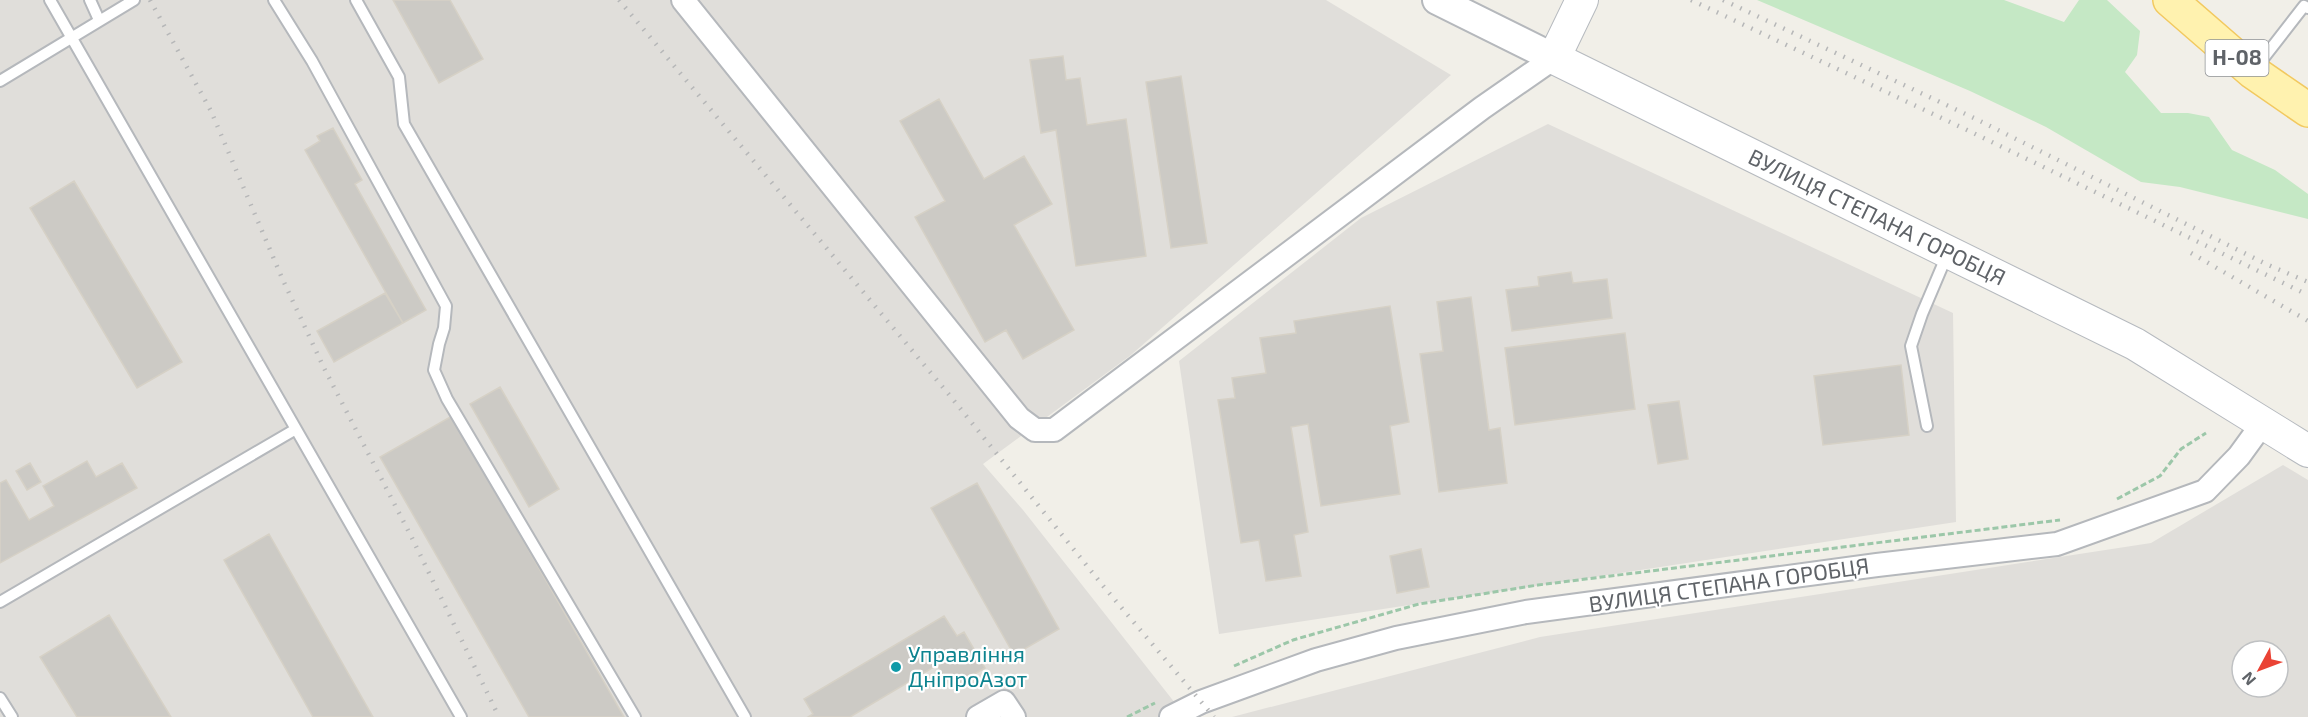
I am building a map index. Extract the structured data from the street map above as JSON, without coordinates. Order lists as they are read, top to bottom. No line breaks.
{"streets":{"main road":["Н-08","ВУЛИЦЯ СТЕПАНА ГОРОБЦЯ"]},"places":["Управління ДніпроАзот"],"north":"bottom left"}
